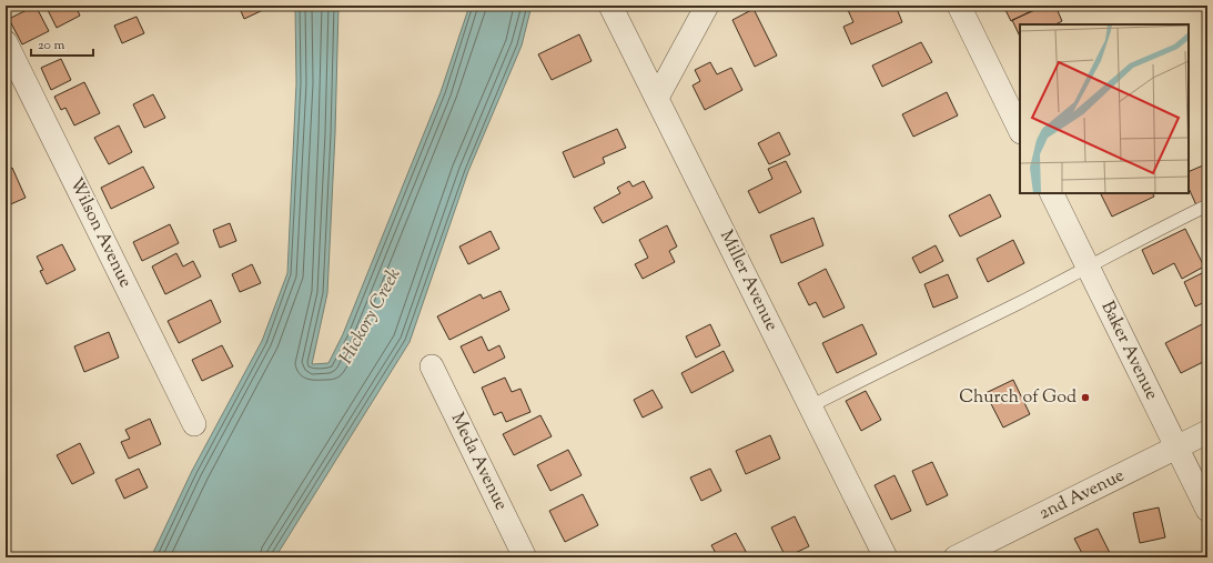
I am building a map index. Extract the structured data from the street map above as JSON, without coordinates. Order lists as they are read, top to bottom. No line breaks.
{"streets":{"street":["Wilson Avenue","Miller Avenue","Baker Avenue","Meda Avenue","2nd Avenue"]},"crossings":[["Baker Avenue","2nd Avenue"]],"water":["Hickory Creek"],"places":["Church of God"],"scale_bar":"20 m"}
